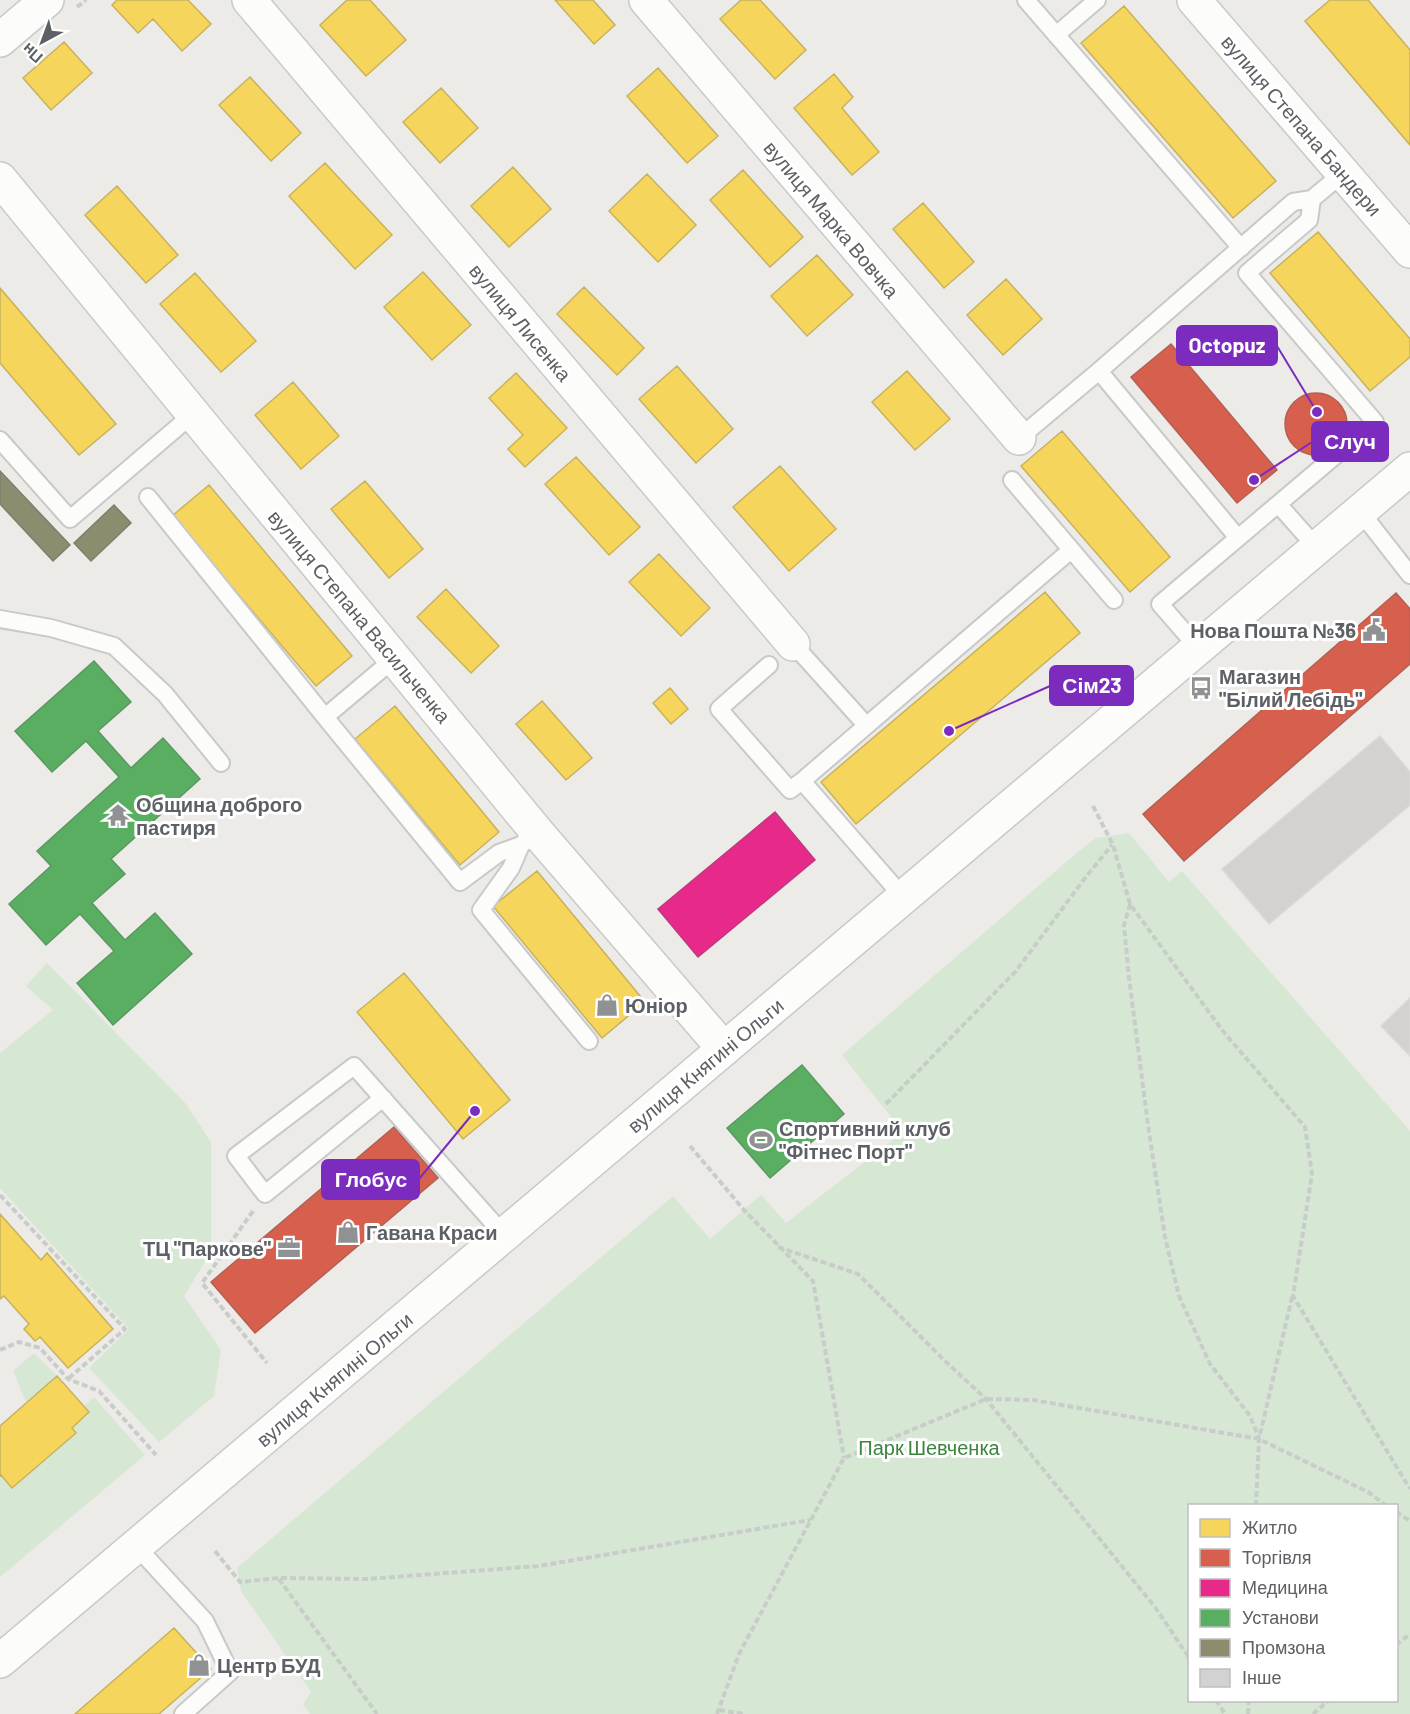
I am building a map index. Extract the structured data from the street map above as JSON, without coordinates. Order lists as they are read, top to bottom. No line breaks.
{"streets":{"street":["вулиця Степана Бандери","вулиця Марка Вовчка","вулиця Лисенка","вулиця Степана Васильченка","вулиця Княгині Ольги"]},"crossings":[["вулиця Степана Васильченка","вулиця Княгині Ольги"]],"parks":["Парк Шевченка"],"places":{"other":["Octopuz","Случ","Сім23","Глобус"],"public building":["Нова Пошта №36"],"bus stop":["Магазин \"Білий Лебідь\""],"temple":["Община доброго пастиря"],"shop":["Юніор","Гавана Краси","Центр БУД"],"sports":["Спортивний клуб \"Фітнес Порт\""],"office":["ТЦ \"Паркове\""]},"legend":["Житло","Торгівля","Медицина","Установи","Промзона","Інше"],"north":"bottom left"}
